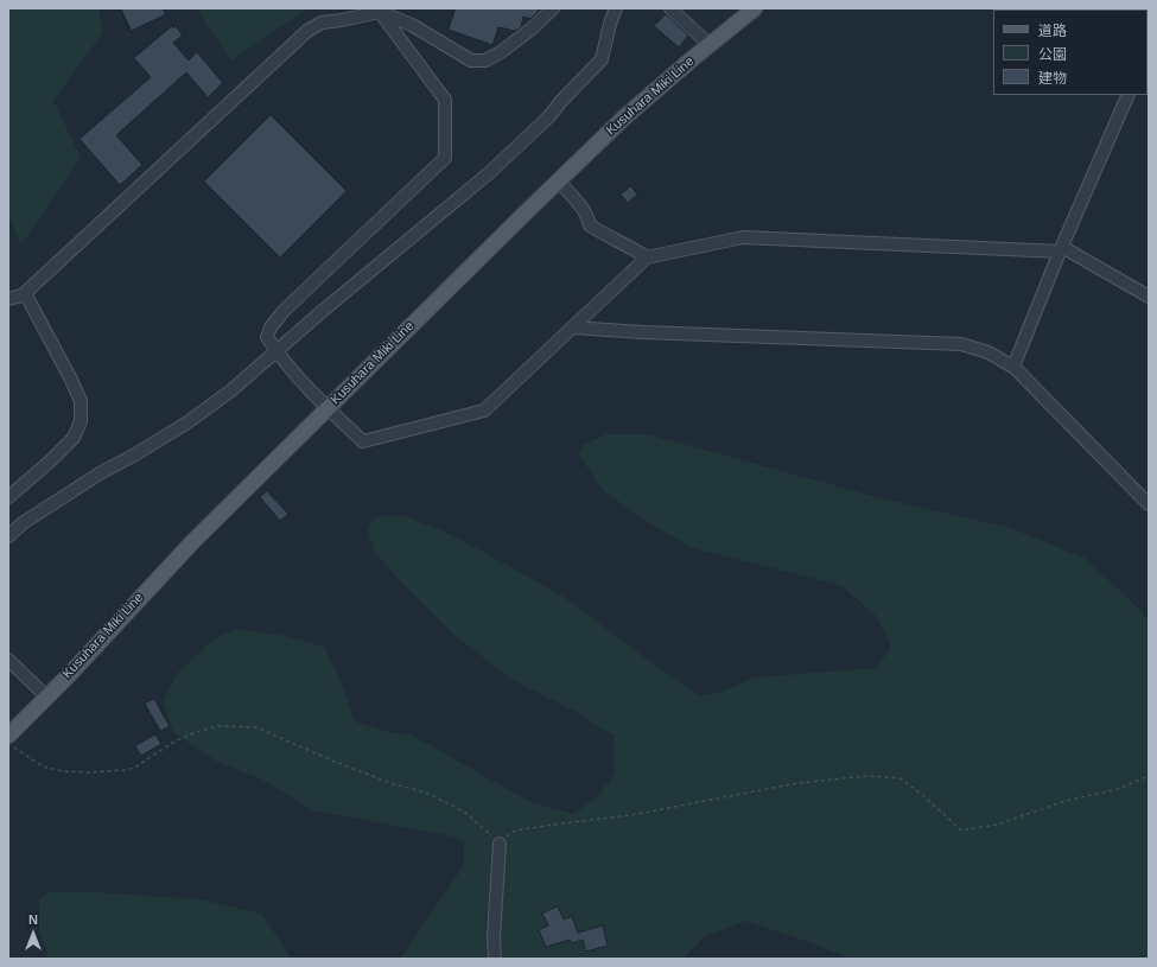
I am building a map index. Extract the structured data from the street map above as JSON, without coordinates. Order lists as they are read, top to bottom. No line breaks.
{"streets":{"main road":["Kusuhara Miki Line"]},"legend":["道路","公園","建物"],"north":"top"}
